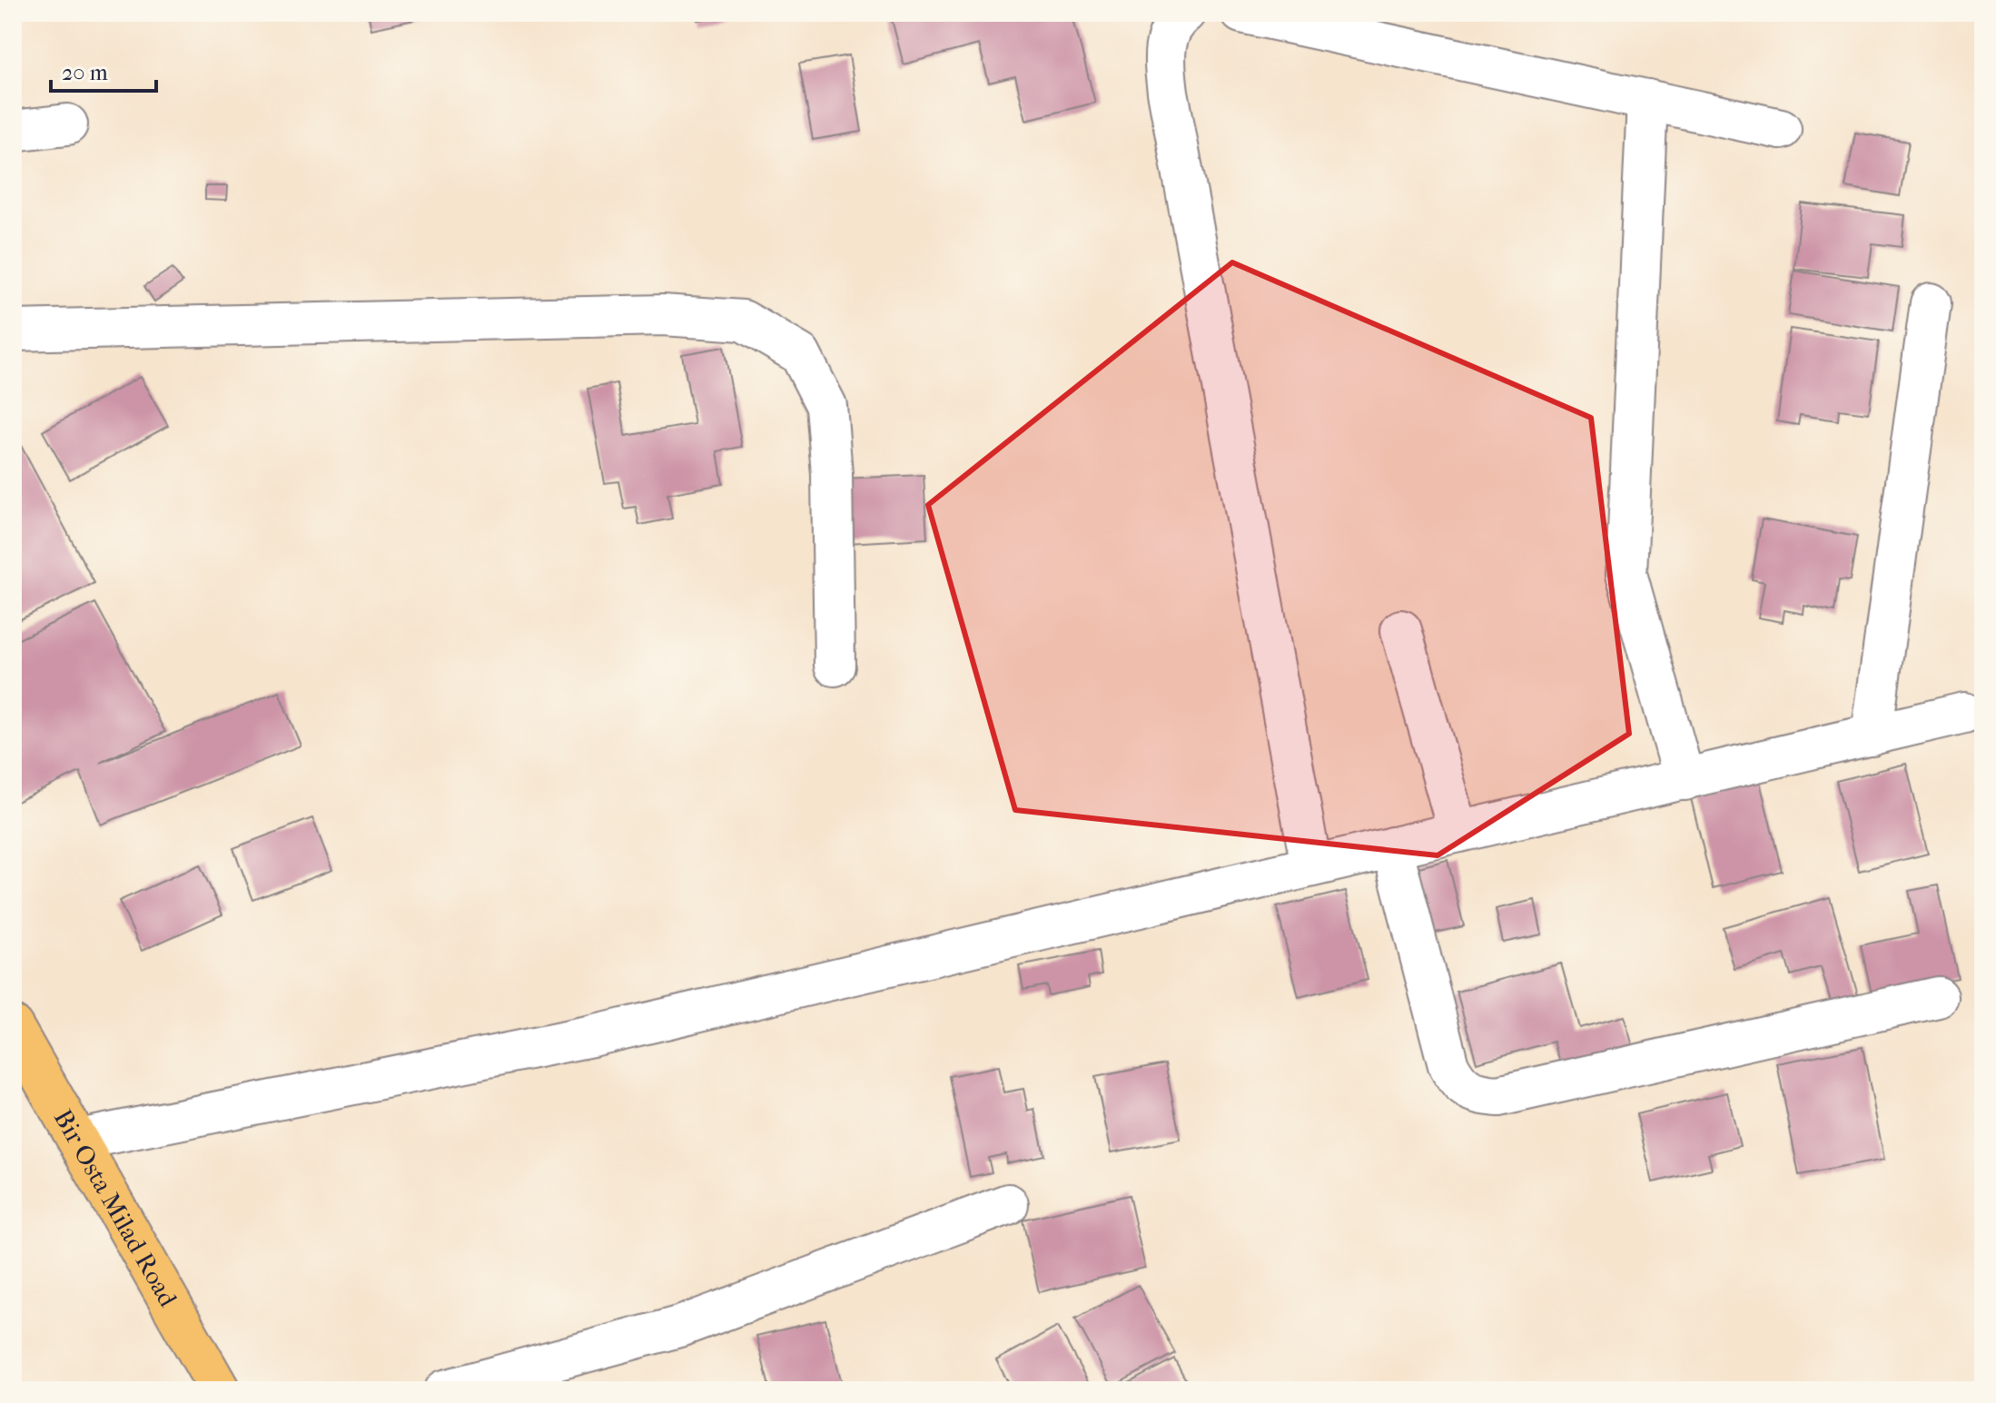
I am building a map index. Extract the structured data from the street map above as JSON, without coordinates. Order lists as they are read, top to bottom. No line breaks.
{"streets":{"main road":["Bir Osta Milad Road"]},"scale_bar":"20 m"}
